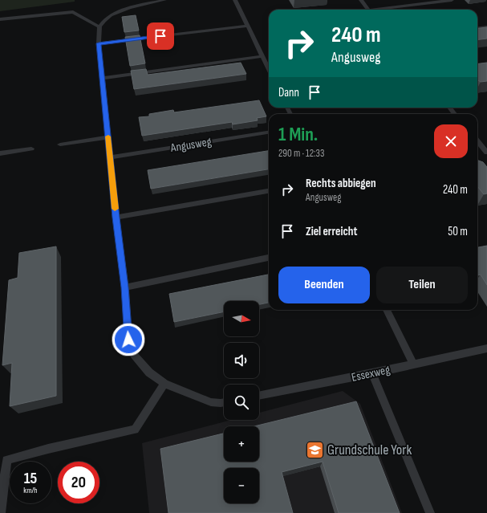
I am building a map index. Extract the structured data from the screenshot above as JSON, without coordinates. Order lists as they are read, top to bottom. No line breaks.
{"streets":{"lane":["Angusweg","Essexweg"]},"places":{"school or university":["Grundschule York"]},"north":"right","page":{"turn":["240 m","Angusweg"],"then":"Dann","heading":["1 Min.","290 m · 12:33"],"list":[{"name":"Rechts abbiegen","note":"Angusweg","value":"240 m"},{"name":"Ziel erreicht","value":"50 m"}],"buttons":["Beenden","Teilen"],"map_buttons":["+","−"],"speed":"15 km/h","limit":"20"}}
